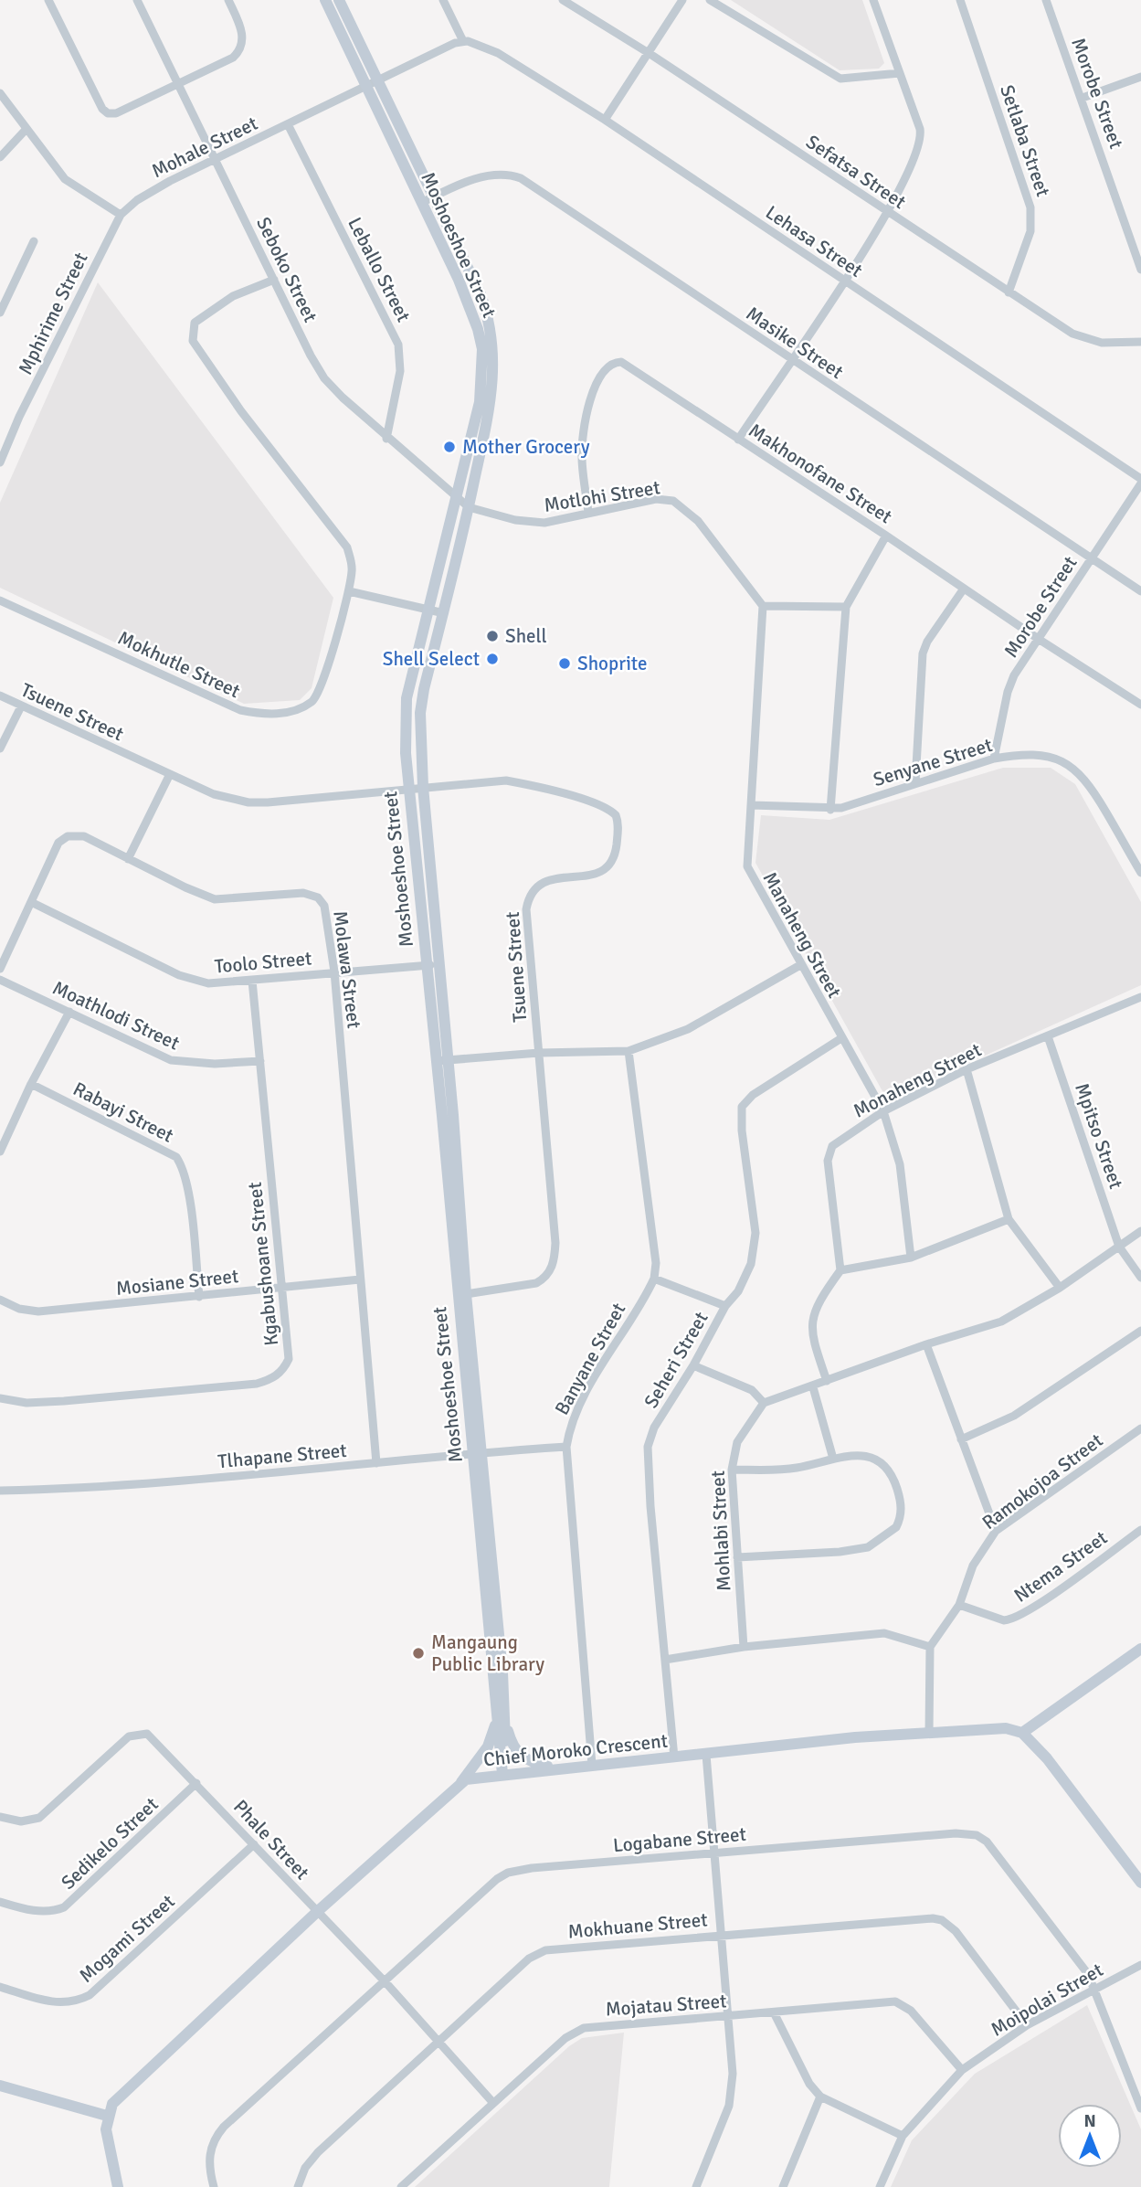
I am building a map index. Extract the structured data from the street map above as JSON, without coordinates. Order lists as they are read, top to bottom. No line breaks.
{"streets":{"street":["Morobe Street","Setlaba Street","Mohale Street","Sefatsa Street","Lehasa Street","Moshoeshoe Street","Seboko Street","Leballo Street","Mphirime Street","Masike Street","Makhonofane Street","Motlohi Street","Mokhutle Street","Tsuene Street","Senyane Street","Manaheng Street","Toolo Street","Molawa Street","Moathlodi Street","Monaheng Street","Rabayi Street","Mpitso Street","Kgabushoane Street","Mosiane Street","Banyane Street","Seheri Street","Tlhapane Street","Ramokojoa Street","Mohlabi Street","Ntema Street","Chief Moroko Crescent","Phale Street","Logabane Street","Sedikelo Street","Mokhuane Street","Mogami Street","Moipolai Street","Mojatau Street"]},"crossings":[["Morobe Street","Lehasa Street"],["Morobe Street","Masike Street"],["Morobe Street","Makhonofane Street"],["Morobe Street","Senyane Street"],["Setlaba Street","Sefatsa Street"],["Mohale Street","Lehasa Street"],["Mohale Street","Moshoeshoe Street"],["Mohale Street","Seboko Street"],["Mohale Street","Leballo Street"],["Mohale Street","Mphirime Street"],["Moshoeshoe Street","Seboko Street"],["Moshoeshoe Street","Masike Street"],["Moshoeshoe Street","Motlohi Street"],["Moshoeshoe Street","Tsuene Street"],["Moshoeshoe Street","Toolo Street"],["Moshoeshoe Street","Tlhapane Street"],["Moshoeshoe Street","Chief Moroko Crescent"],["Seboko Street","Leballo Street"],["Seboko Street","Motlohi Street"],["Seboko Street","Mokhutle Street"],["Makhonofane Street","Motlohi Street"],["Motlohi Street","Manaheng Street"],["Senyane Street","Manaheng Street"],["Manaheng Street","Monaheng Street"],["Manaheng Street","Seheri Street"],["Toolo Street","Molawa Street"],["Toolo Street","Kgabushoane Street"],["Molawa Street","Mosiane Street"],["Molawa Street","Tlhapane Street"],["Moathlodi Street","Kgabushoane Street"],["Monaheng Street","Mpitso Street"],["Rabayi Street","Mosiane Street"],["Kgabushoane Street","Mosiane Street"],["Banyane Street","Tlhapane Street"],["Banyane Street","Chief Moroko Crescent"],["Seheri Street","Chief Moroko Crescent"],["Ramokojoa Street","Ntema Street"],["Chief Moroko Crescent","Phale Street"],["Phale Street","Logabane Street"],["Phale Street","Sedikelo Street"],["Phale Street","Mokhuane Street"],["Phale Street","Mogami Street"],["Phale Street","Mojatau Street"],["Logabane Street","Moipolai Street"],["Mokhuane Street","Moipolai Street"],["Moipolai Street","Mojatau Street"]],"places":["Mother Grocery","Shell","Shell Select","Shoprite","Mangaung Public Library"],"north":"top"}
